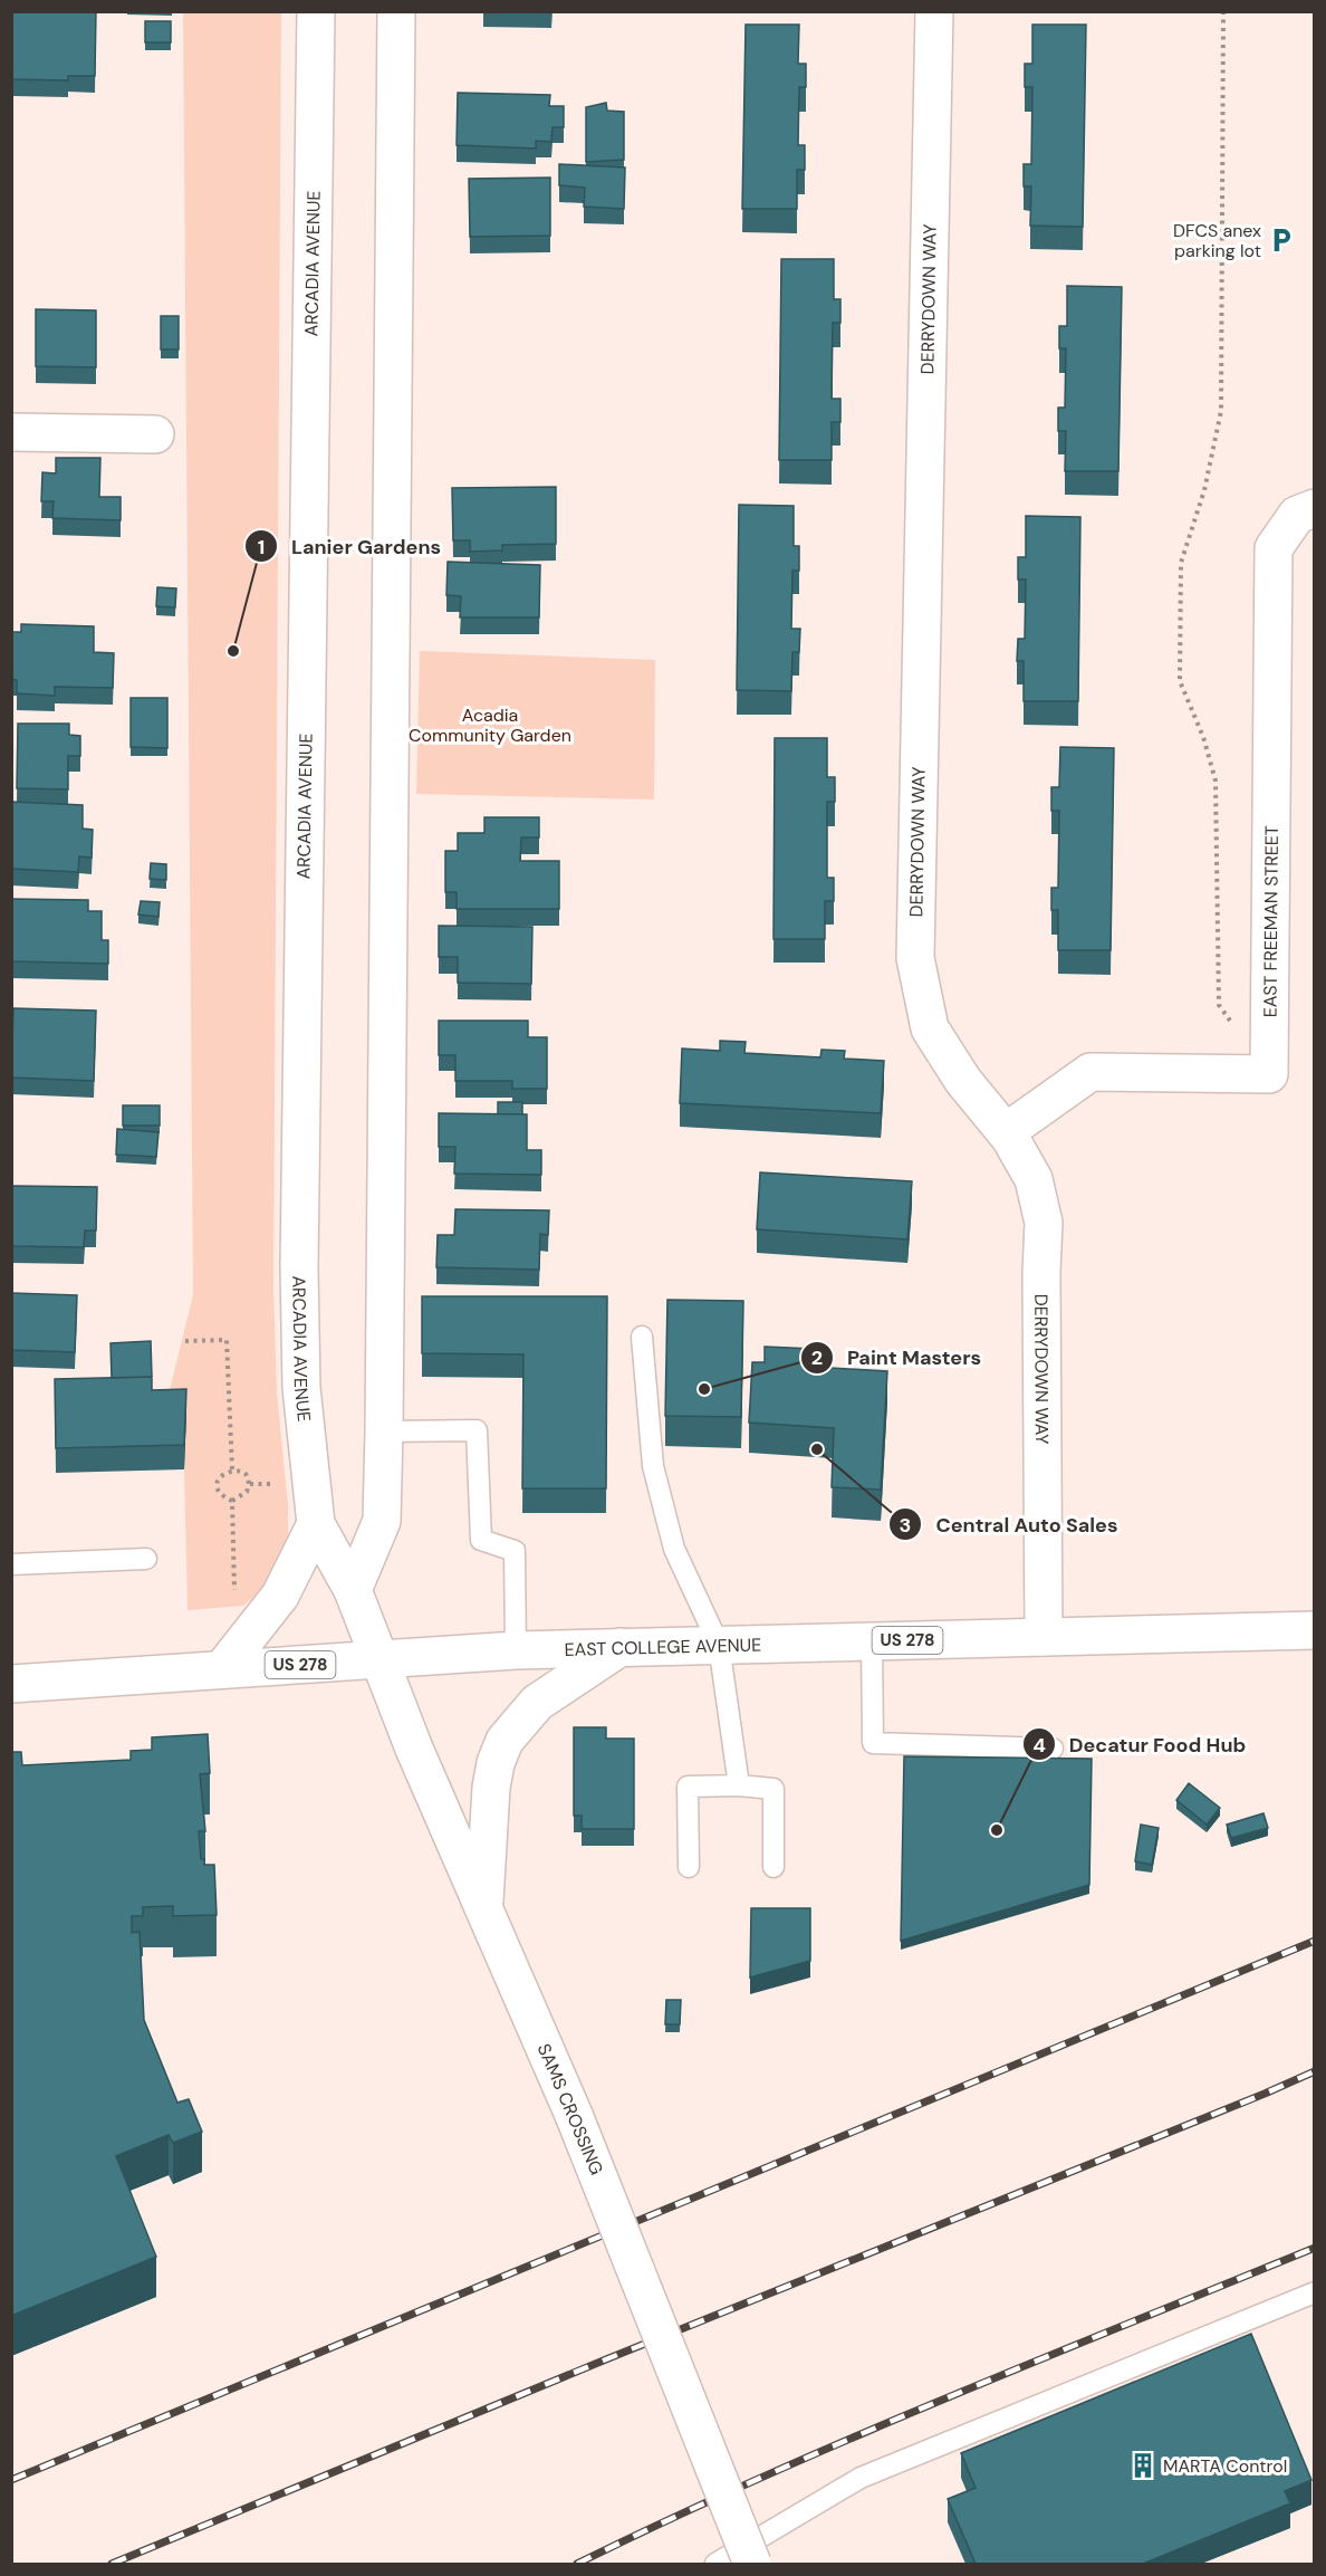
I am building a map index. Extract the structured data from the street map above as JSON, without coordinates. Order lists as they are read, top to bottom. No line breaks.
{"streets":{"street":["ARCADIA AVENUE","DERRYDOWN WAY","EAST FREEMAN STREET","US 278","EAST COLLEGE AVENUE","SAMS CROSSING"]},"crossings":[["ARCADIA AVENUE","EAST COLLEGE AVENUE"],["ARCADIA AVENUE","SAMS CROSSING"],["DERRYDOWN WAY","EAST COLLEGE AVENUE"],["EAST COLLEGE AVENUE","SAMS CROSSING"]],"parks":["Acadia Community Garden"],"places":{"parking":["DFCS anex parking lot"],"other":["Lanier Gardens","Paint Masters","Central Auto Sales","Decatur Food Hub"],"building":["MARTA Control"]}}
